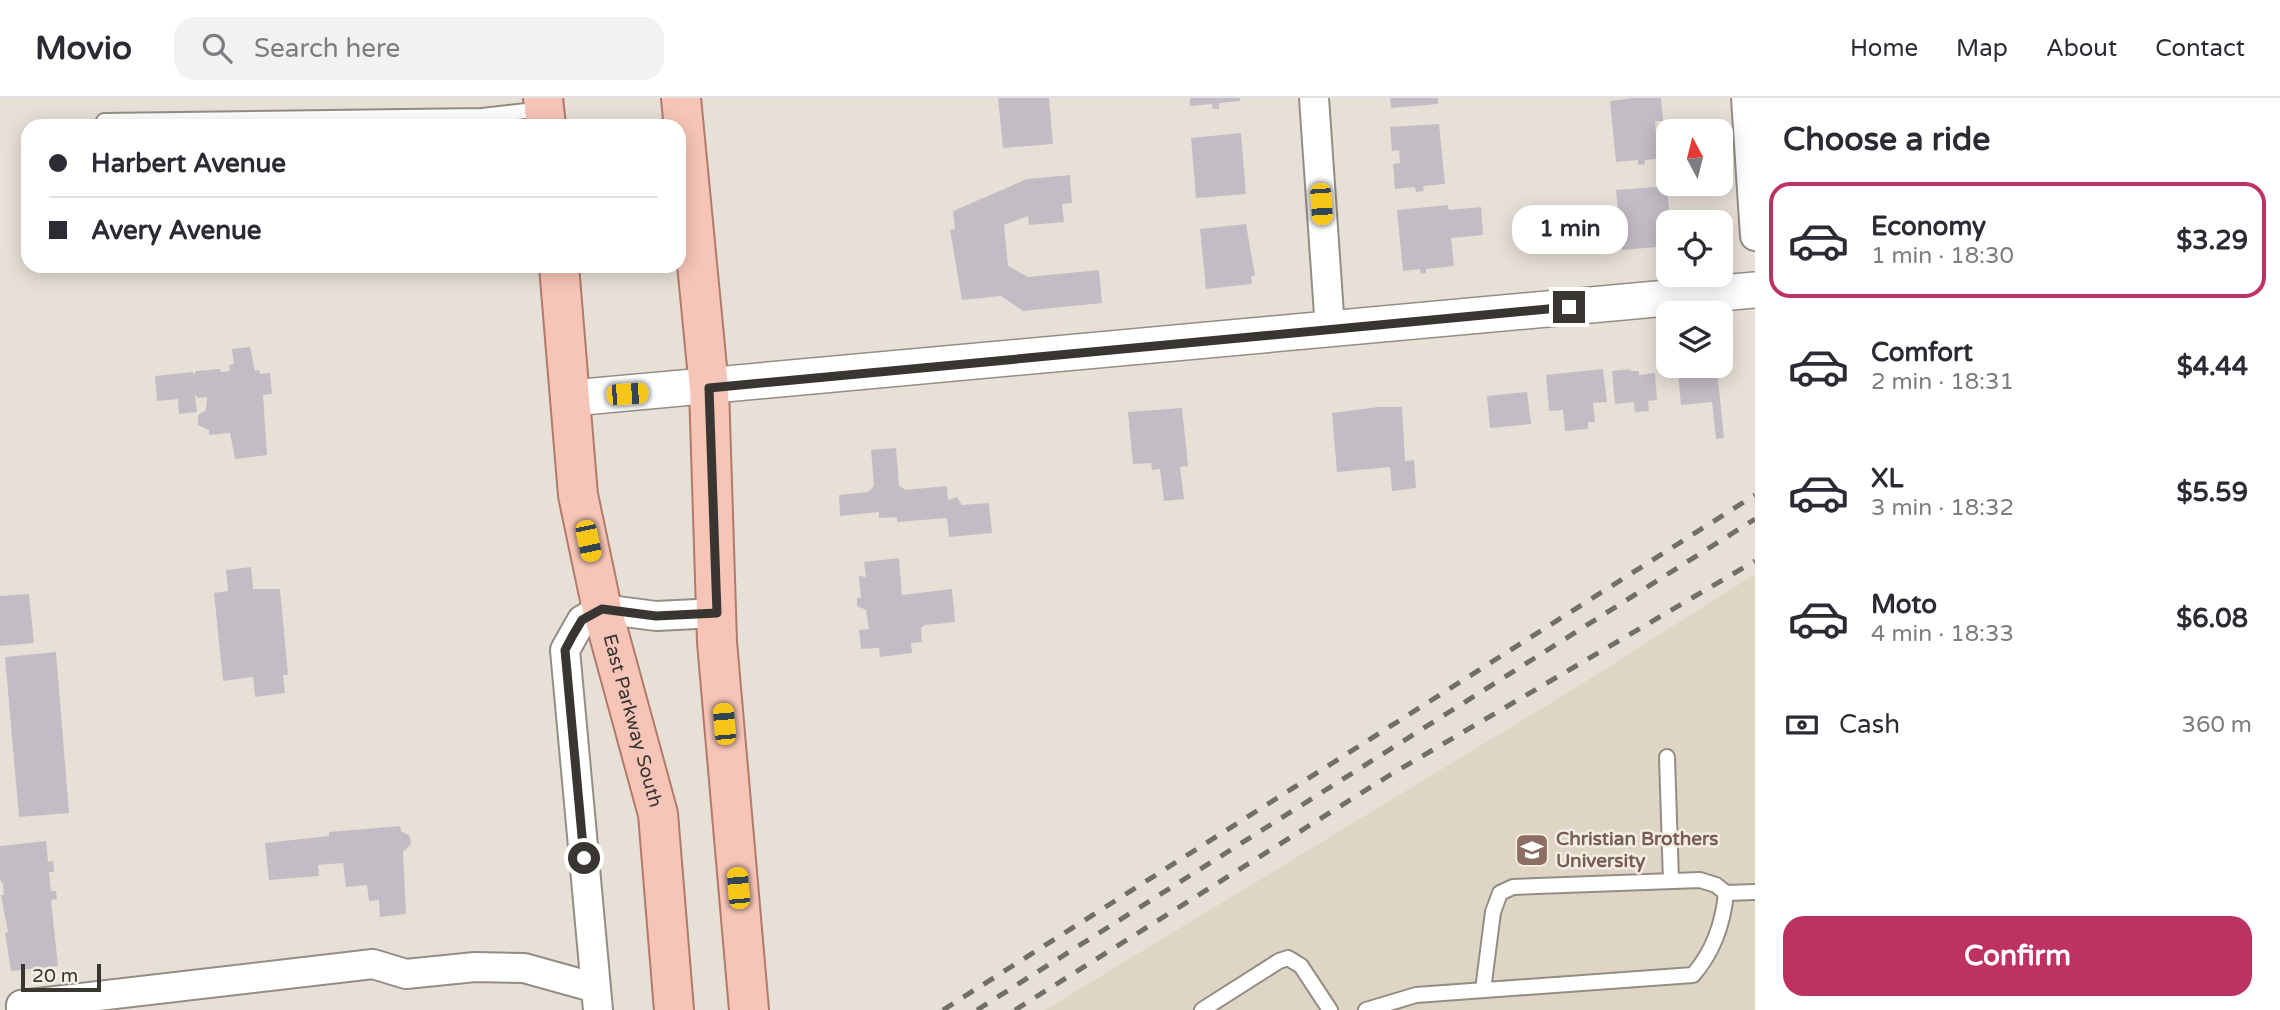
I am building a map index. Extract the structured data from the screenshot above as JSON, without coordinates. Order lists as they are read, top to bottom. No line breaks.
{"streets":{"main road":["East Parkway South"]},"places":{"school or university":["Christian Brothers University"]},"scale_bar":"20 m","north":"top","page":{"header":"Movio","search":"Search here","nav":["Home","Map","About","Contact"],"heading":"Choose a ride","banner":["Harbert Avenue","Avery Avenue"],"list":[{"name":"Economy","note":"1 min · 18:30","value":"$3.29"},{"name":"Comfort","note":"2 min · 18:31","value":"$4.44"},{"name":"XL","note":"3 min · 18:32","value":"$5.59"},{"name":"Moto","note":"4 min · 18:33","value":"$6.08"}],"bubble":"1 min","pay":["Cash","360 m"],"buttons":"Confirm","scale":"20 m"}}
